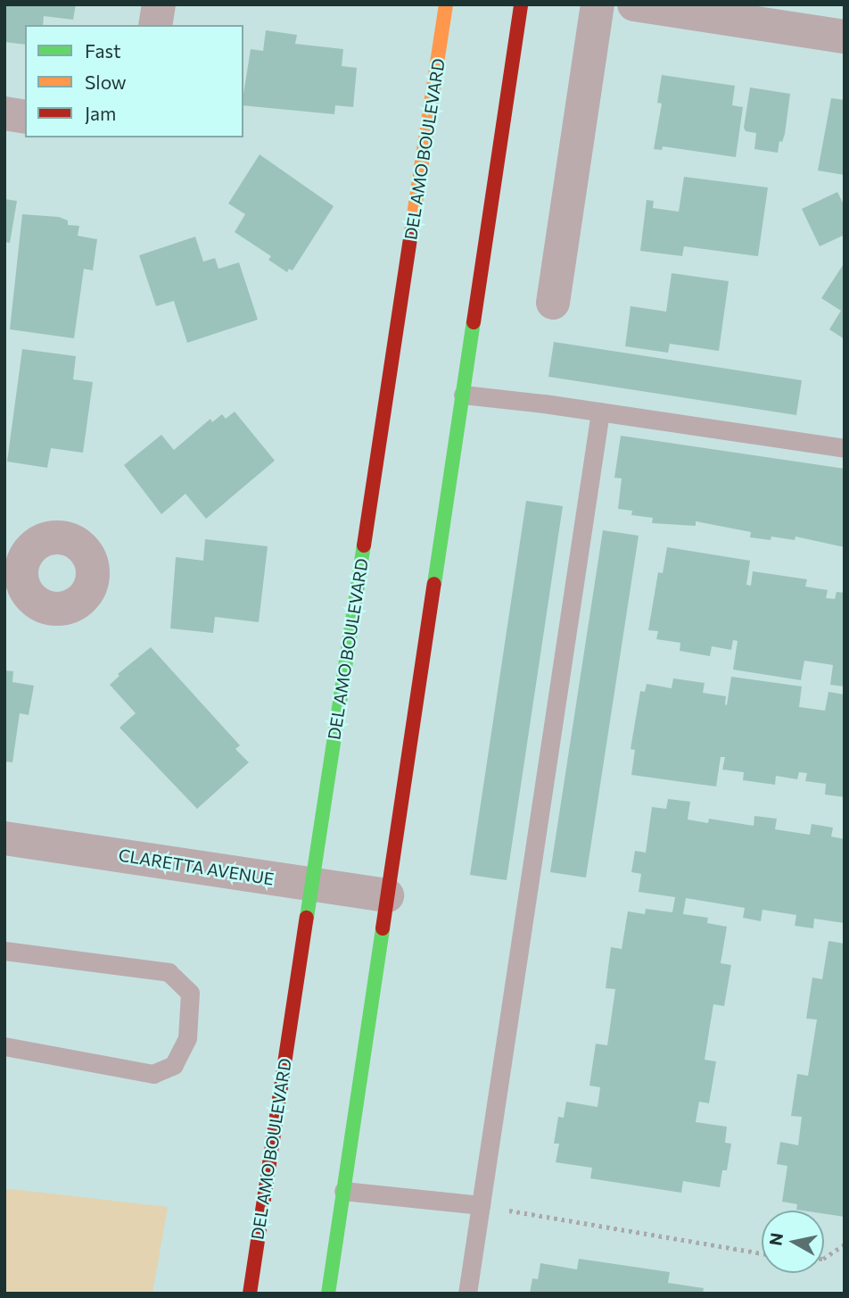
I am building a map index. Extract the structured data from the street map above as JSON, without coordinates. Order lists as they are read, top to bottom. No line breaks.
{"streets":{"main road":["DEL AMO BOULEVARD"],"street":["CLARETTA AVENUE"]},"crossings":[["DEL AMO BOULEVARD","CLARETTA AVENUE"]],"legend":["Fast","Slow","Jam"],"north":"left"}
